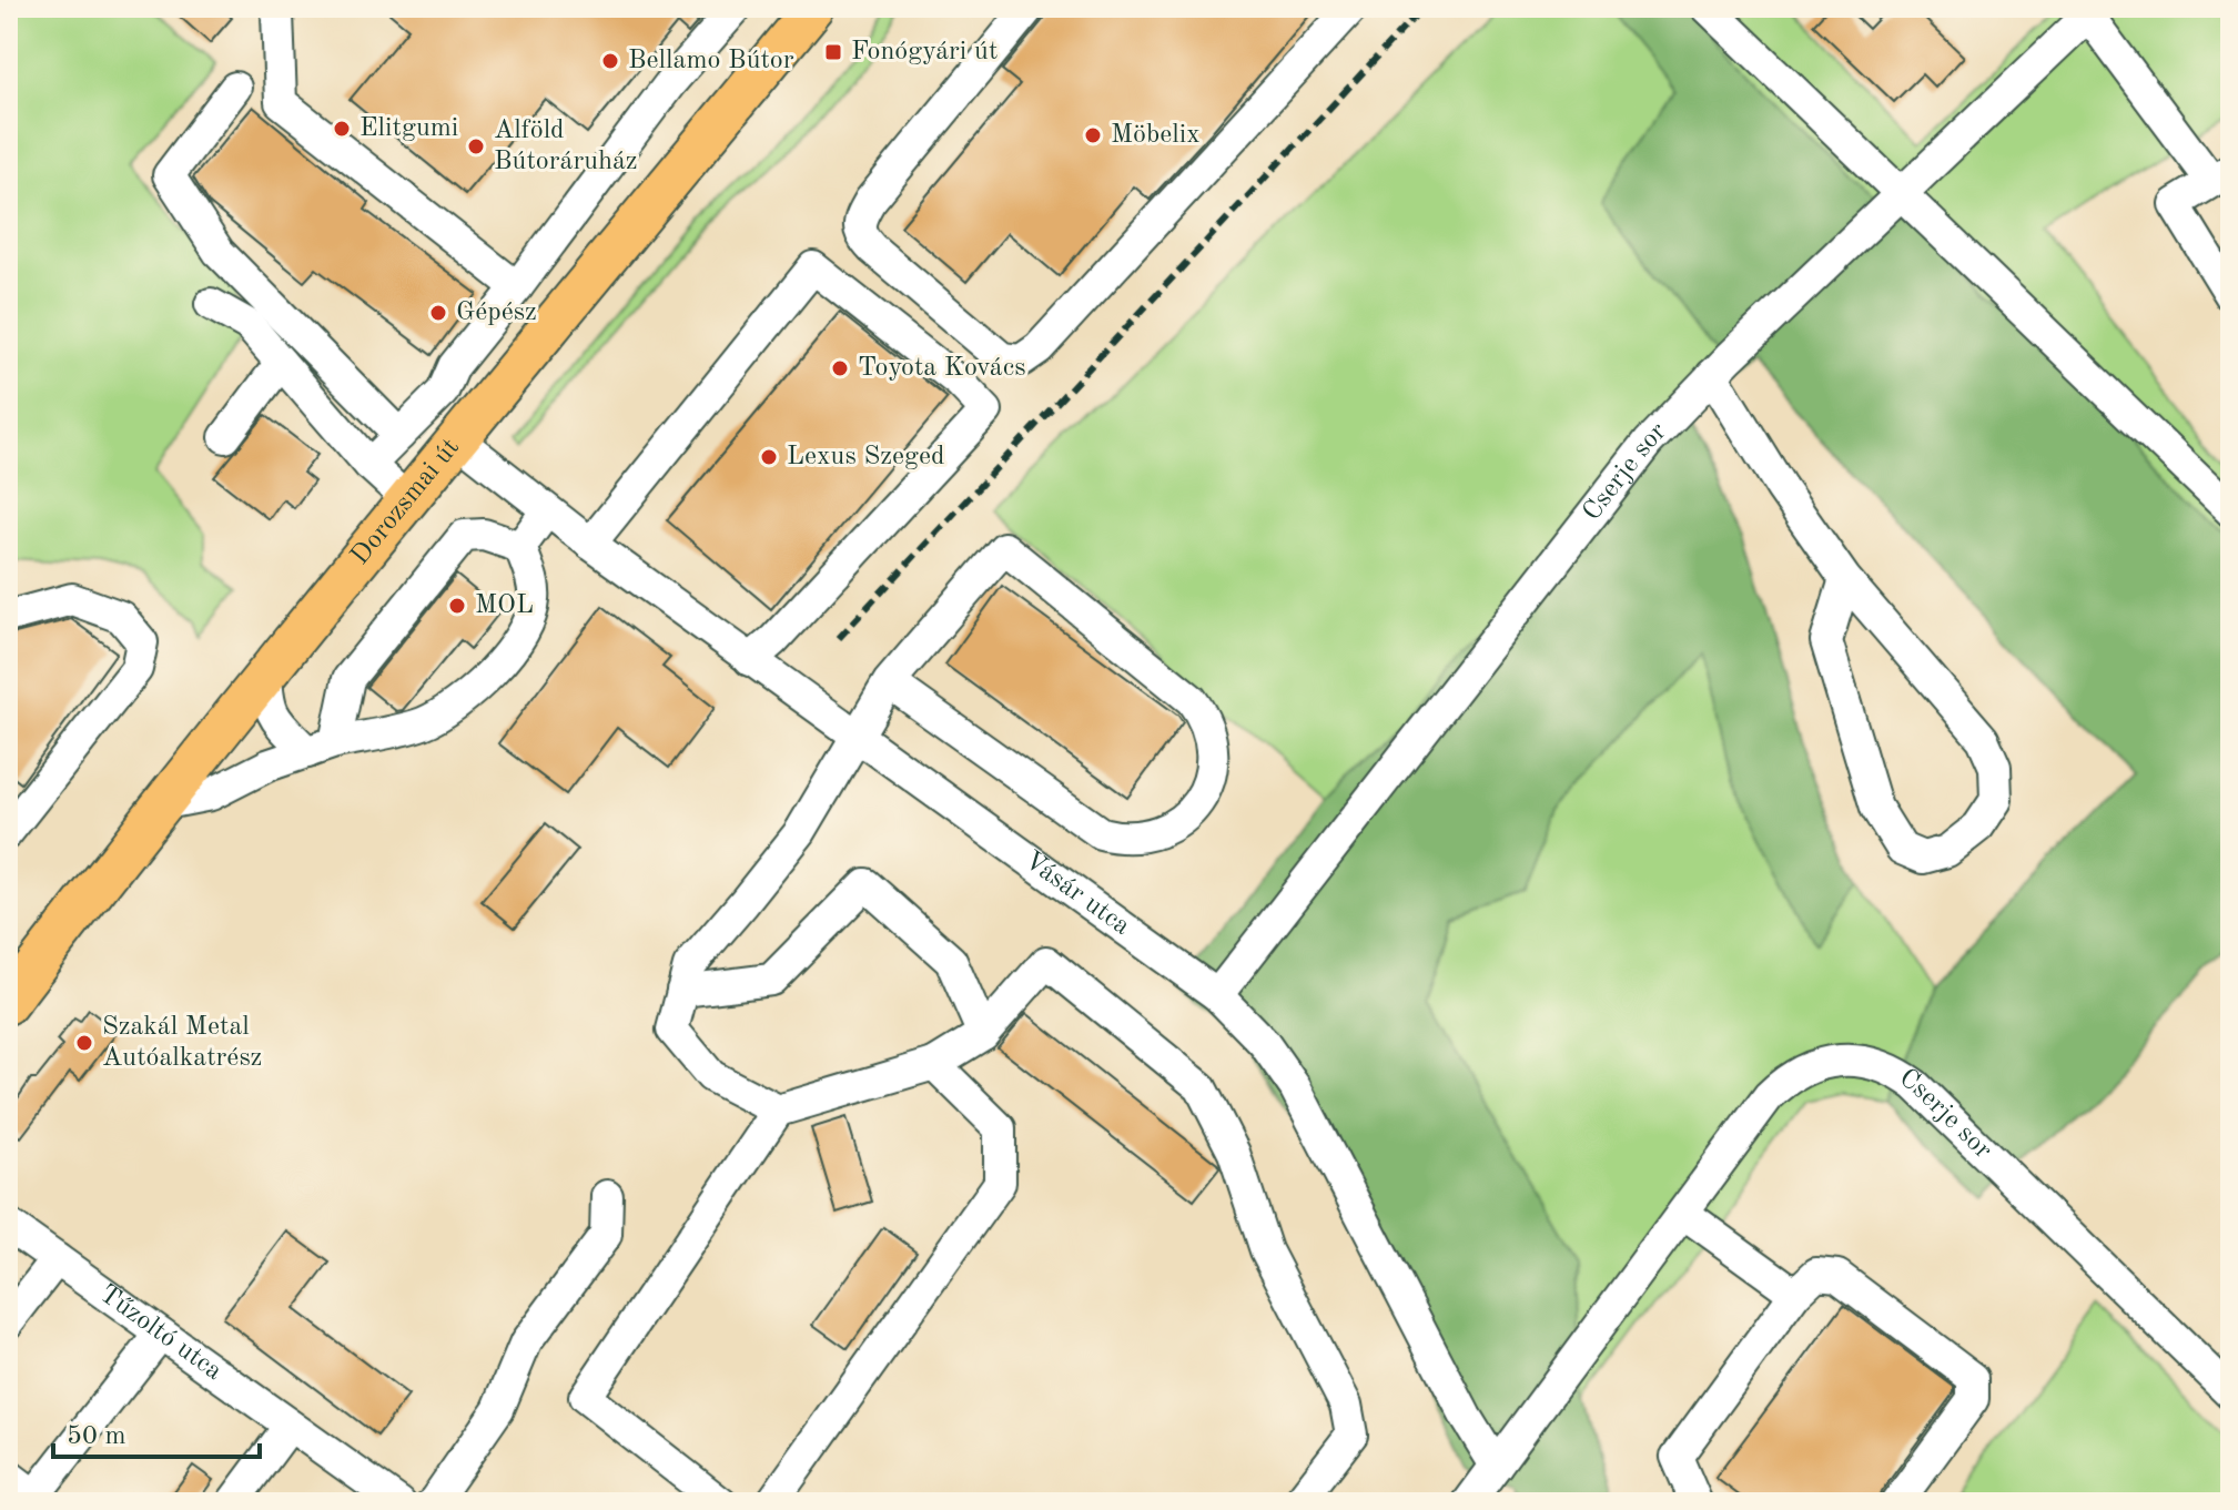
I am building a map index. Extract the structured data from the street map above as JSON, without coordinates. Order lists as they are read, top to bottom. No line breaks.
{"streets":{"main road":["Dorozsmai út"],"street":["Cserje sor","Vásár utca","Tűzoltó utca"]},"crossings":[["Cserje sor","Vásár utca"],["Dorozsmai út","Vásár utca"]],"places":{"transit":["Fonógyári út"],"other":["Bellamo Bútor","Elitgumi","Möbelix","Alföld Bútoráruház","Gépész","Toyota Kovács","Lexus Szeged","MOL","Szakál Metal Autóalkatrész"]},"scale_bar":"50 m"}
